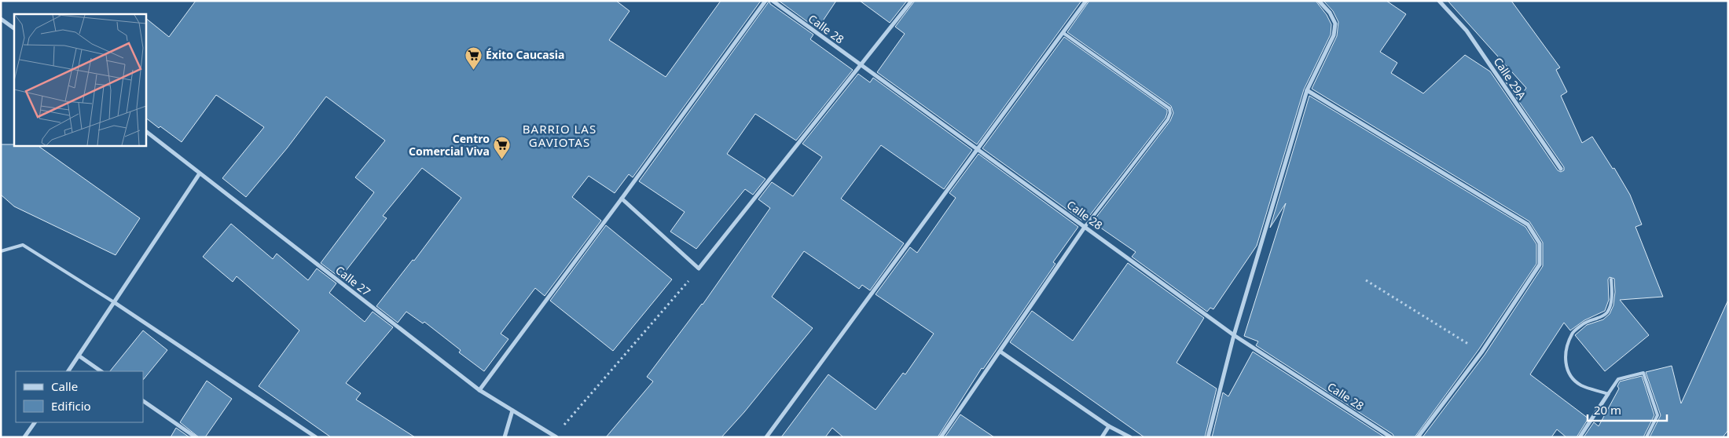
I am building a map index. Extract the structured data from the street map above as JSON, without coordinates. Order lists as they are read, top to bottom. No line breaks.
{"streets":{"street":["Calle 28","Calle 29A","Calle 27"]},"districts":["BARRIO LAS GAVIOTAS"],"places":{"supermarket":["Éxito Caucasia","Centro Comercial Viva"]},"legend":["Calle","Edificio"],"scale_bar":"20 m"}
